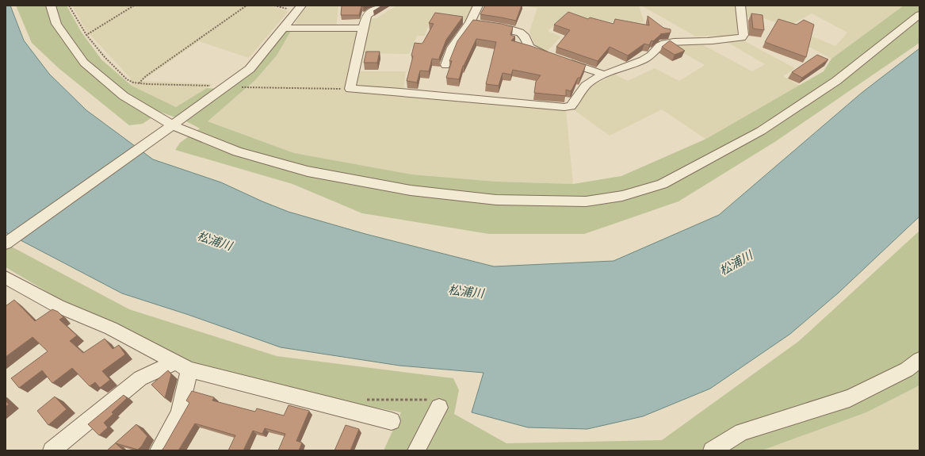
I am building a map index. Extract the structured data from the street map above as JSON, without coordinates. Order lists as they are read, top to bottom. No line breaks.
{"water":["松浦川"]}
